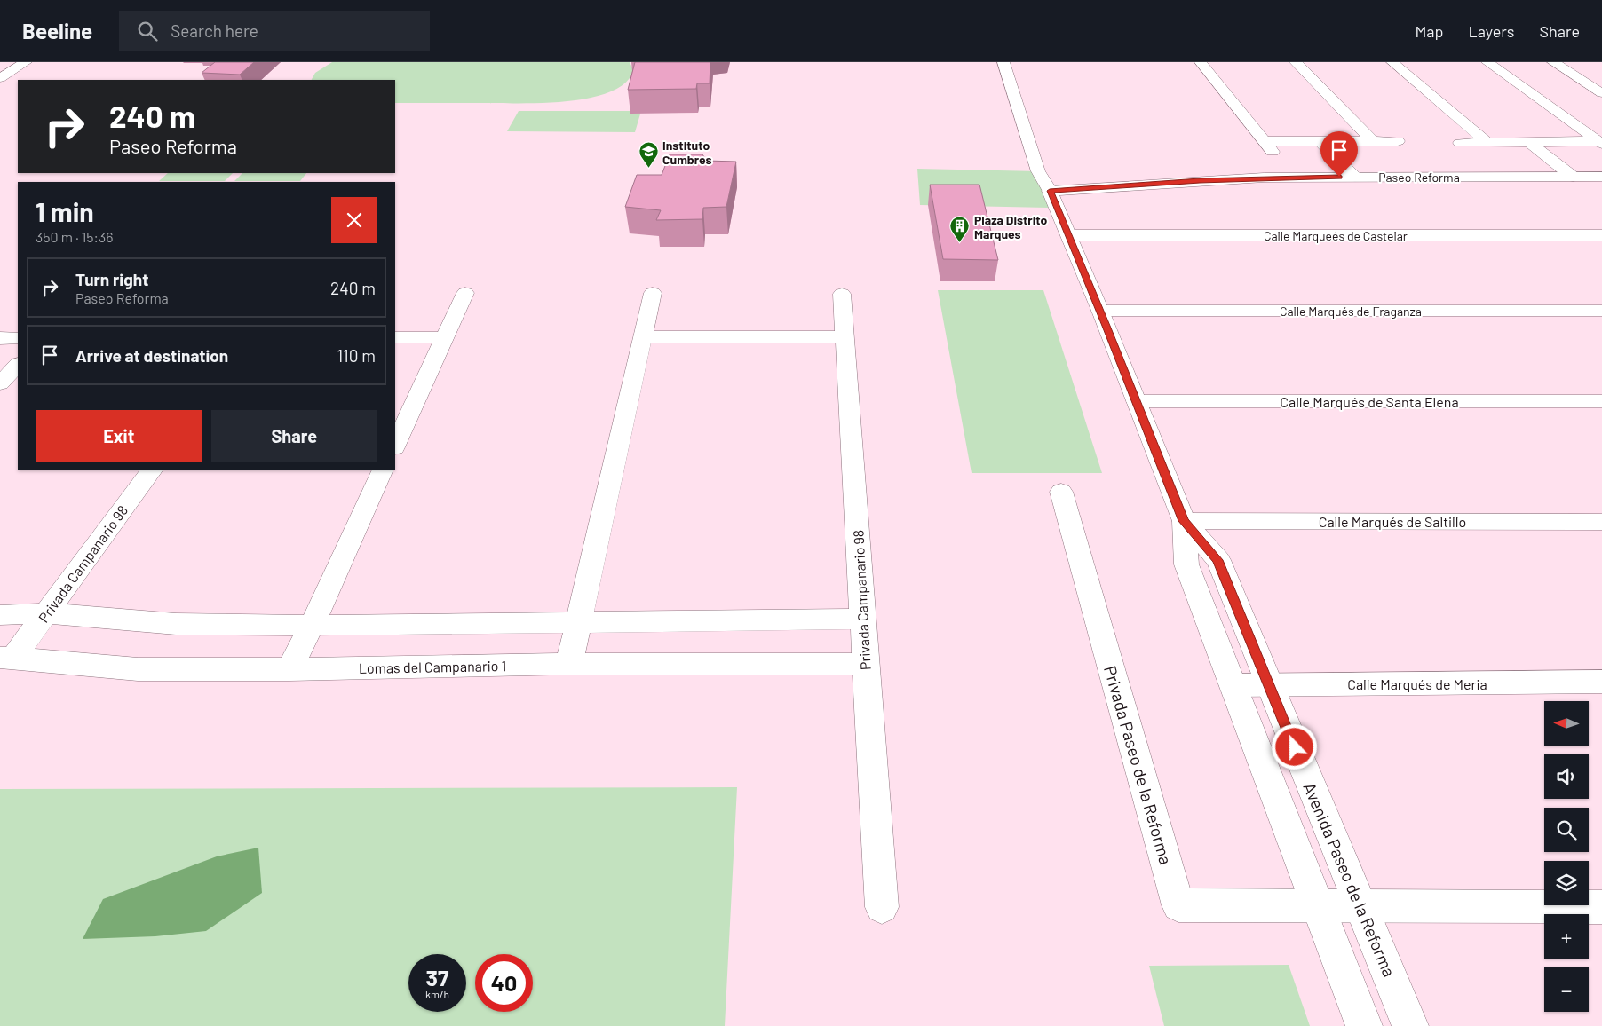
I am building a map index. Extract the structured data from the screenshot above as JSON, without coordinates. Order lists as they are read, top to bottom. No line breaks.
{"streets":{"street":["Paseo Reforma","Calle Marqueés de Castelar","Calle Marqués de Fraganza","Calle Marqués de Santa Elena","Calle Marqués de Saltillo","Privada Campanario 98","Lomas del Campanario 1","Calle Marqués de Meria","Privada Paseo de la Reforma","Avenida Paseo de la Reforma"]},"crossings":[["Paseo Reforma","Avenida Paseo de la Reforma"],["Calle Marqueés de Castelar","Avenida Paseo de la Reforma"],["Calle Marqués de Fraganza","Avenida Paseo de la Reforma"],["Calle Marqués de Santa Elena","Avenida Paseo de la Reforma"],["Calle Marqués de Saltillo","Avenida Paseo de la Reforma"],["Privada Campanario 98","Lomas del Campanario 1"],["Calle Marqués de Meria","Avenida Paseo de la Reforma"],["Privada Paseo de la Reforma","Avenida Paseo de la Reforma"]],"places":{"school or university":["Instituto Cumbres"],"building":["Plaza Distrito Marques"]},"north":"left","page":{"header":"Beeline","search":"Search here","nav":["Map","Layers","Share"],"turn":["240 m","Paseo Reforma"],"heading":["1 min","350 m · 15:36"],"list":[{"name":"Turn right","note":"Paseo Reforma","value":"240 m"},{"name":"Arrive at destination","value":"110 m"}],"buttons":["Exit","Share"],"map_buttons":["+","−"],"speed":"37 km/h","limit":"40"}}
